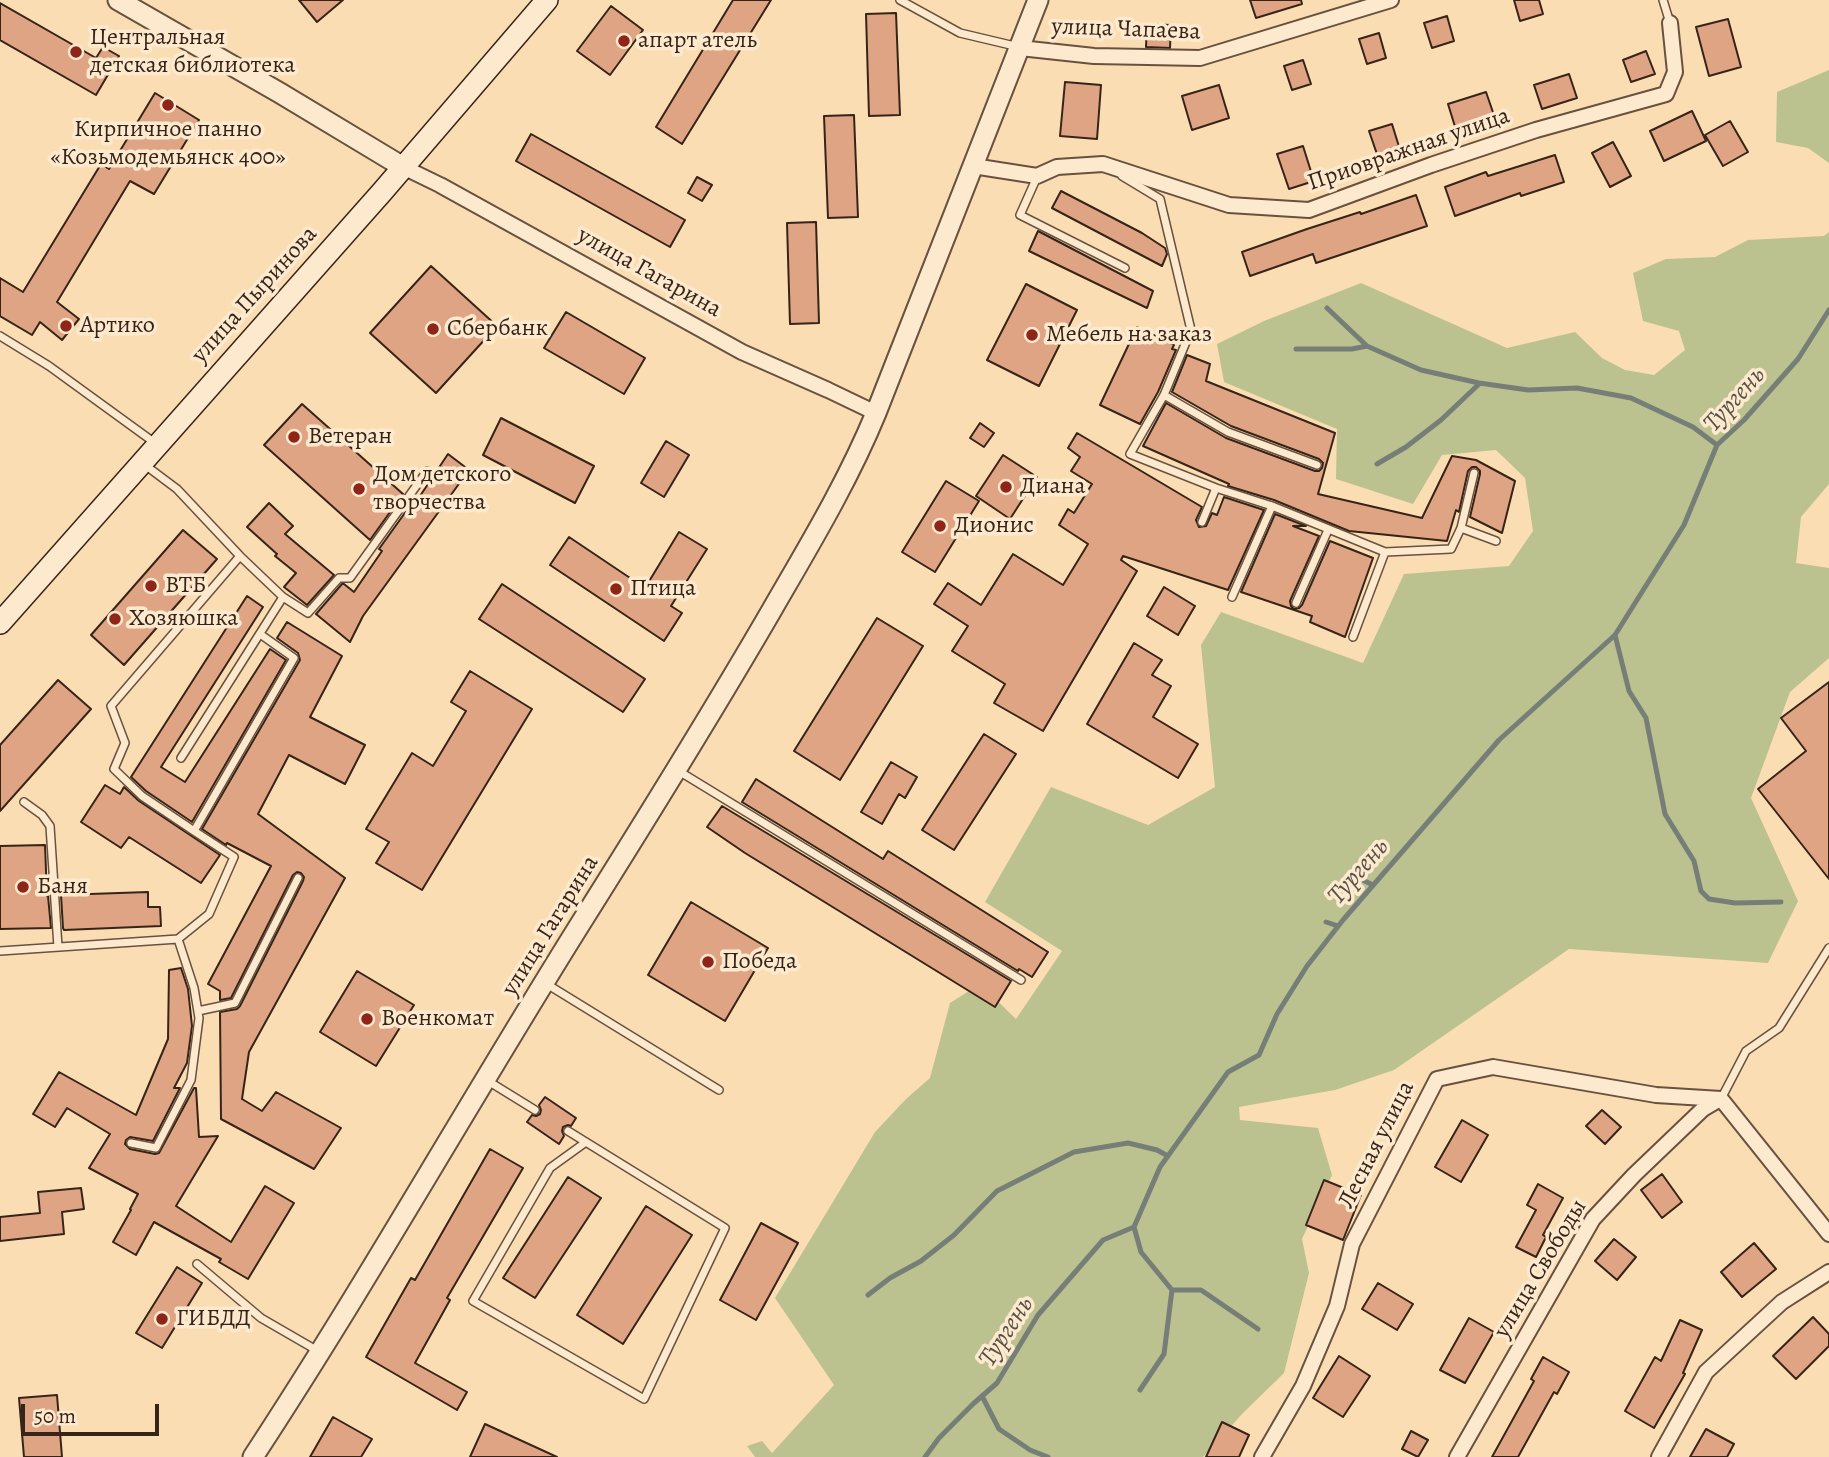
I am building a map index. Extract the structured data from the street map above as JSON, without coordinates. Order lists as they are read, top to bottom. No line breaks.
{"streets":{"main road":["улица Пыринова"],"street":["улица Чапаева","Приовражная улица","улица Гагарина","Лесная улица","улица Свободы"]},"crossings":[["улица Чапаева","улица Гагарина"],["Приовражная улица","улица Гагарина"],["улица Гагарина","улица Пыринова"],["Лесная улица","улица Свободы"]],"water":["Тургень"],"places":["апарт атель","Центральная детская библиотека","Кирпичное панно «Козьмодемьянск 400»","Артико","Сбербанк","Мебель на заказ","Ветеран","Диана","Дом детского творчества","Дионис","ВТБ","Птица","Хозяюшка","Баня","Победа","Военкомат","ГИБДД"],"scale_bar":"50 m"}
